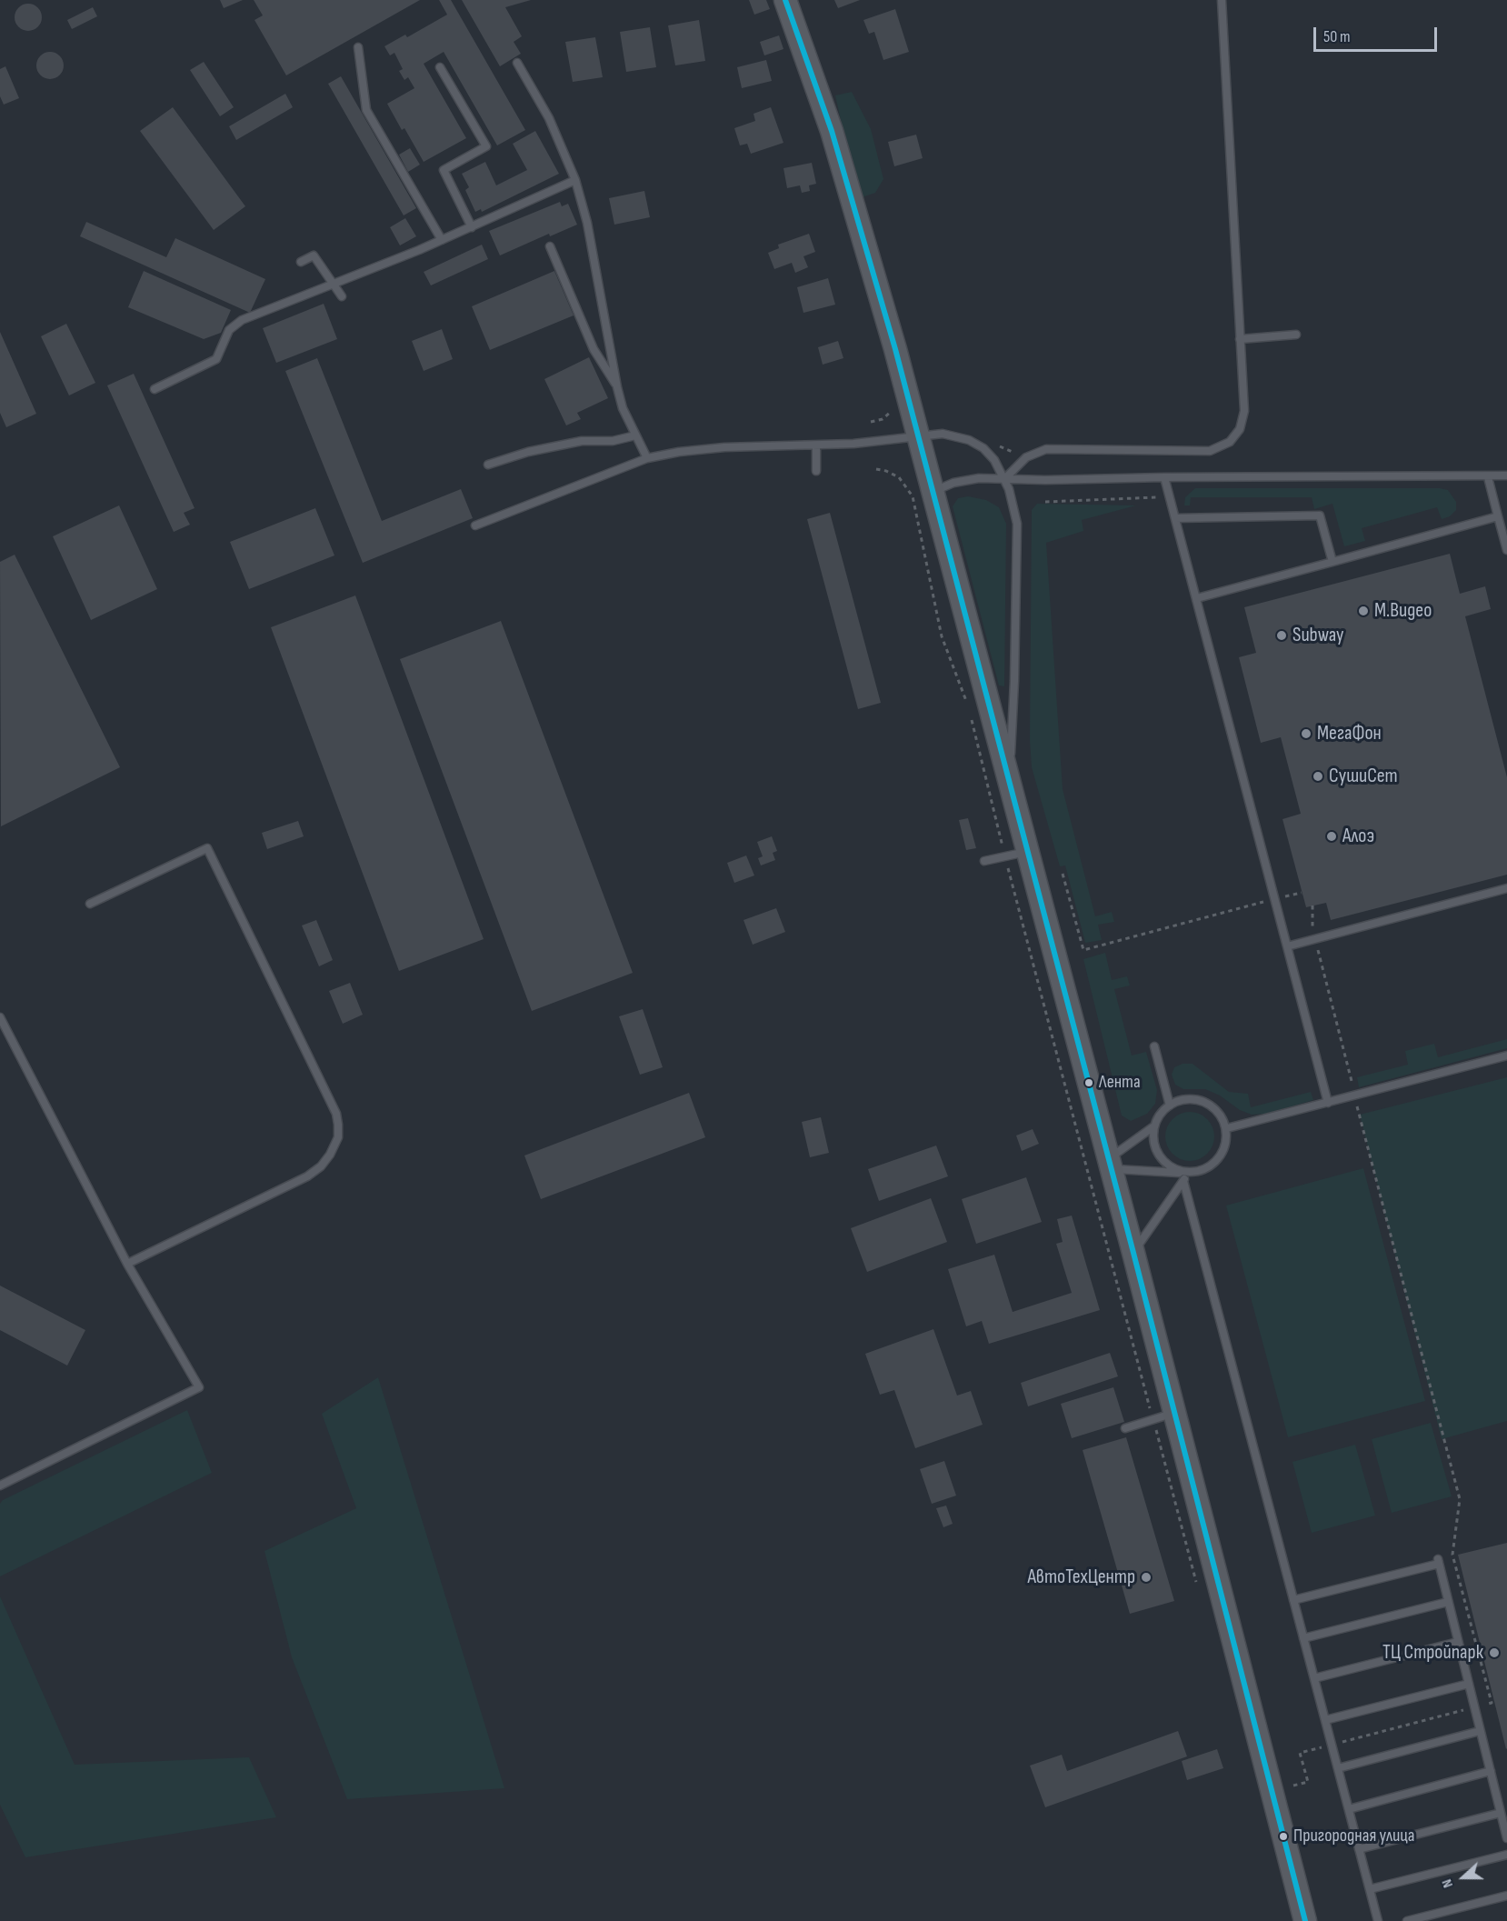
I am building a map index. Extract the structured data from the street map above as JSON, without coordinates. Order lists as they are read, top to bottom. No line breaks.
{"places":["М.Видео","Subway","МегаФон","СушиСет","Алоэ","Лента","АвтоТехЦентр","ТЦ Стройпарк","Пригородная улица"],"scale_bar":"50 m","north":"left"}
